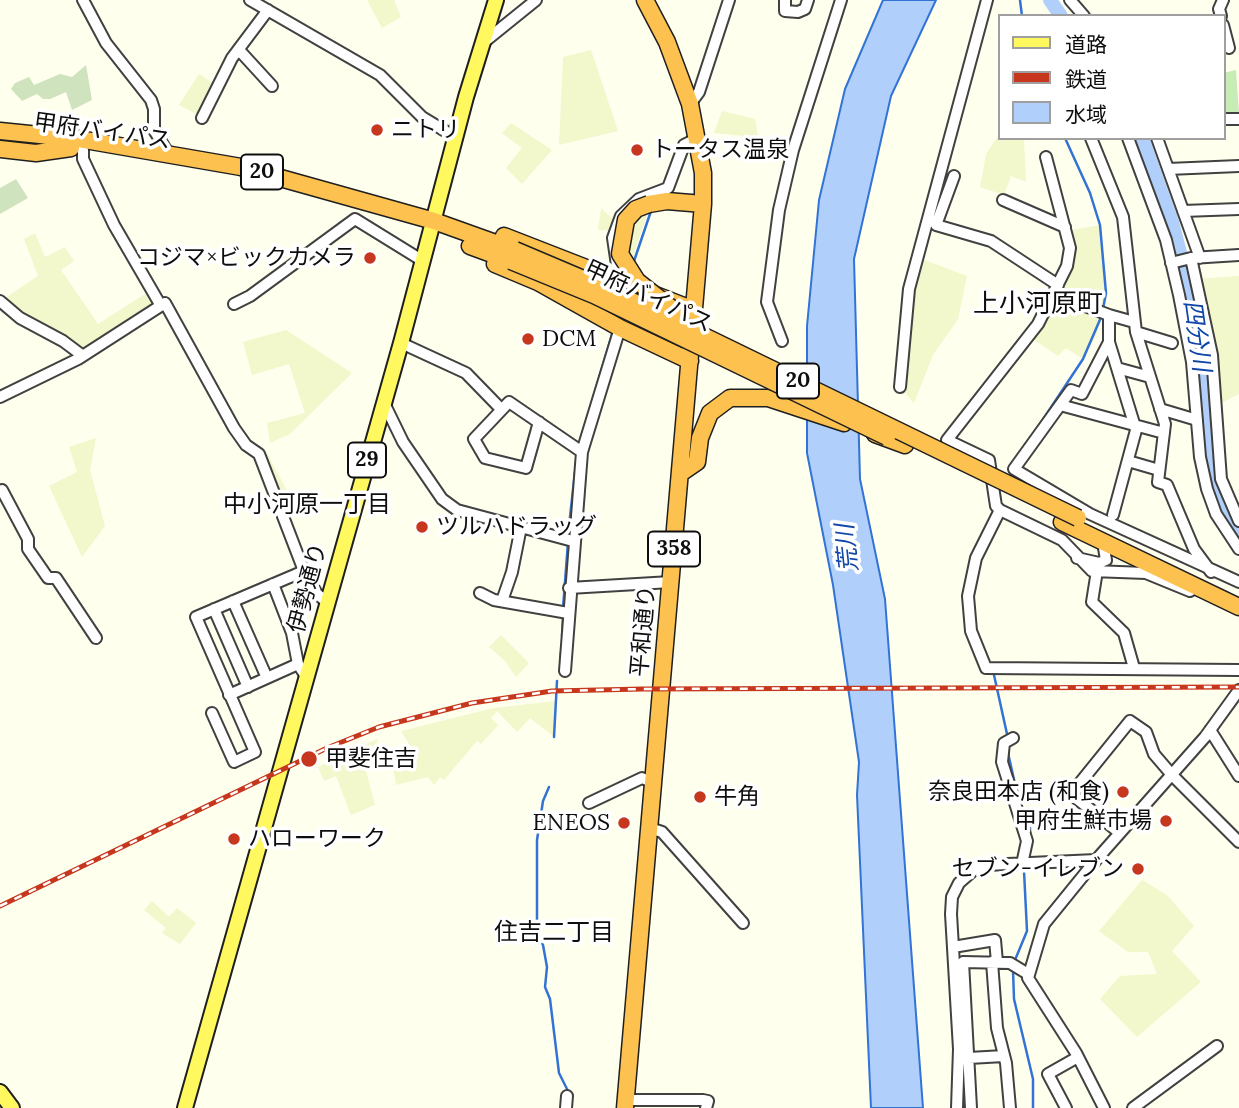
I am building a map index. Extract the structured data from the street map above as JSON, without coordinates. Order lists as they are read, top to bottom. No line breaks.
{"streets":{"highway":["甲府バイパス","20","358","平和通り"],"main road":["29","伊勢通り"]},"crossings":[["甲府バイパス","伊勢通り"]],"districts":["上小河原町","中小河原一丁目","住吉二丁目"],"water":["四分川","荒川"],"places":["ニトリ","トータス温泉","コジマ×ビックカメラ","DCM","ツルハドラッグ","甲斐住吉","奈良田本店 (和食)","牛角","甲府生鮮市場","ENEOS","ハローワーク","セブン-イレブン"],"legend":["道路","鉄道","水域"]}
